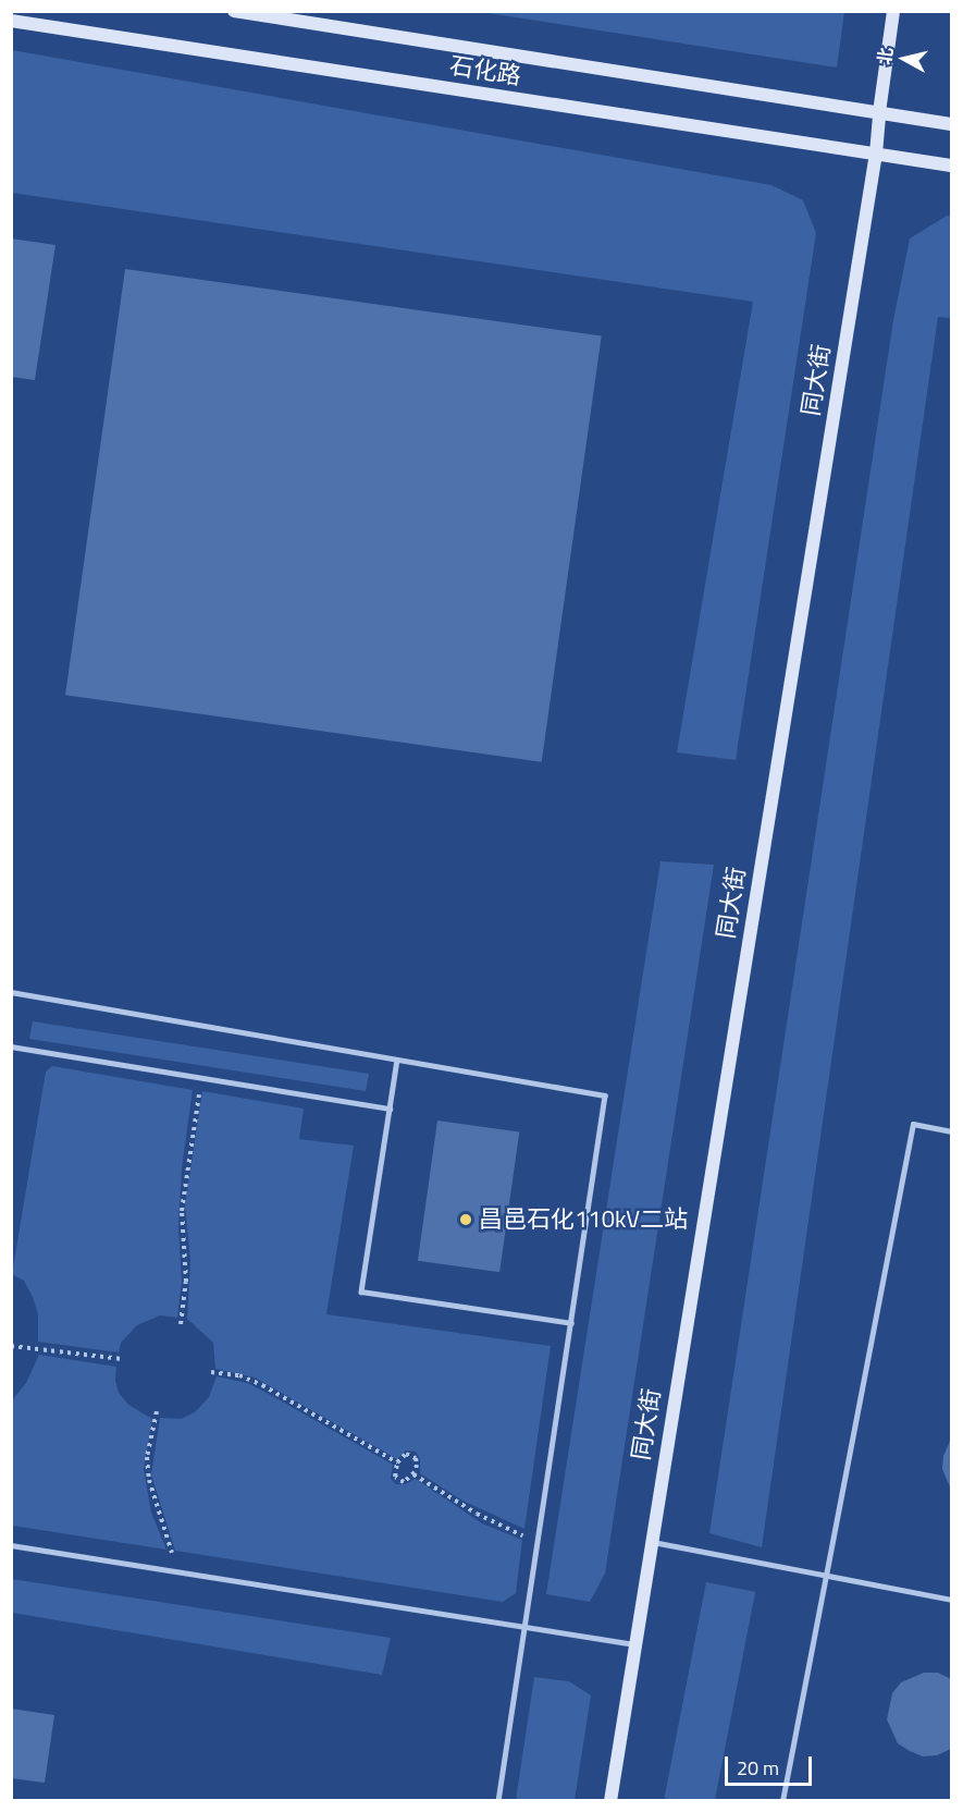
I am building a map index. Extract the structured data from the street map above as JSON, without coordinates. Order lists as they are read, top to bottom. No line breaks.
{"streets":{"street":["石化路","同大街"]},"crossings":[["石化路","同大街"]],"places":["昌邑石化110kV二站"],"scale_bar":"20 m","north":"left"}
